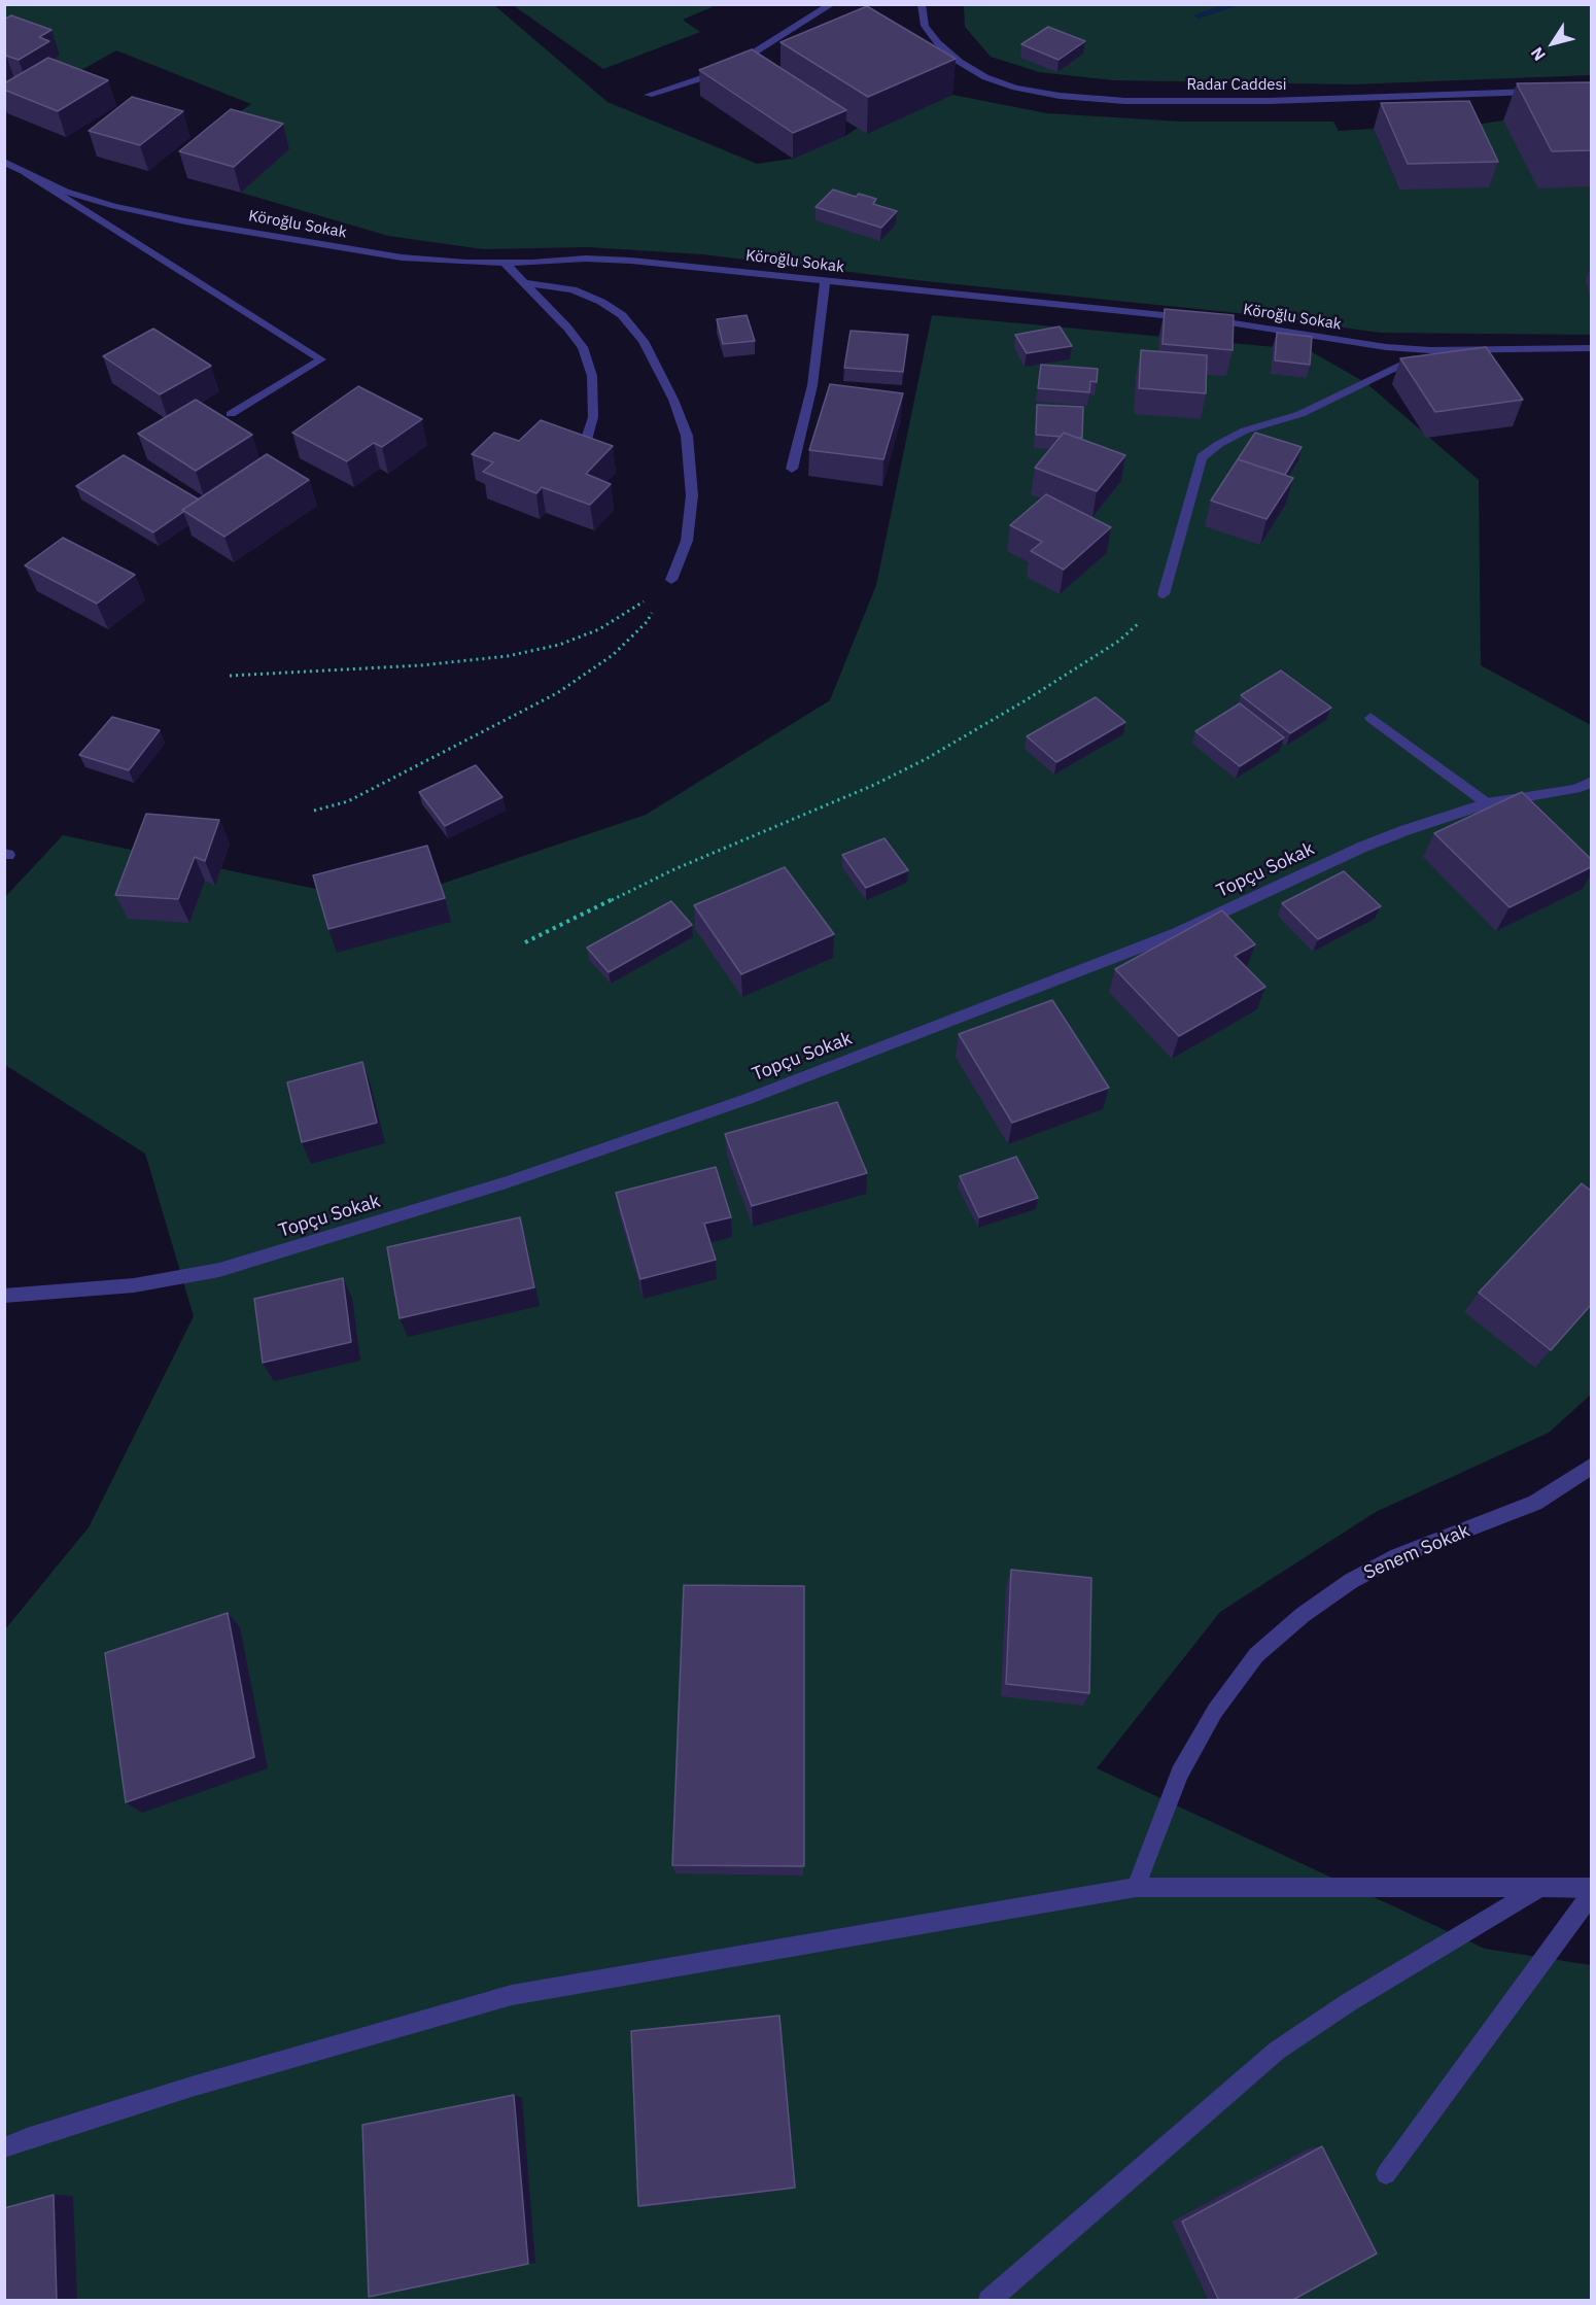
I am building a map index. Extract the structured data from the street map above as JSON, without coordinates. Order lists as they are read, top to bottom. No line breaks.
{"streets":{"street":["Radar Caddesi","Köroğlu Sokak","Topçu Sokak","Senem Sokak"]},"north":"bottom left"}
